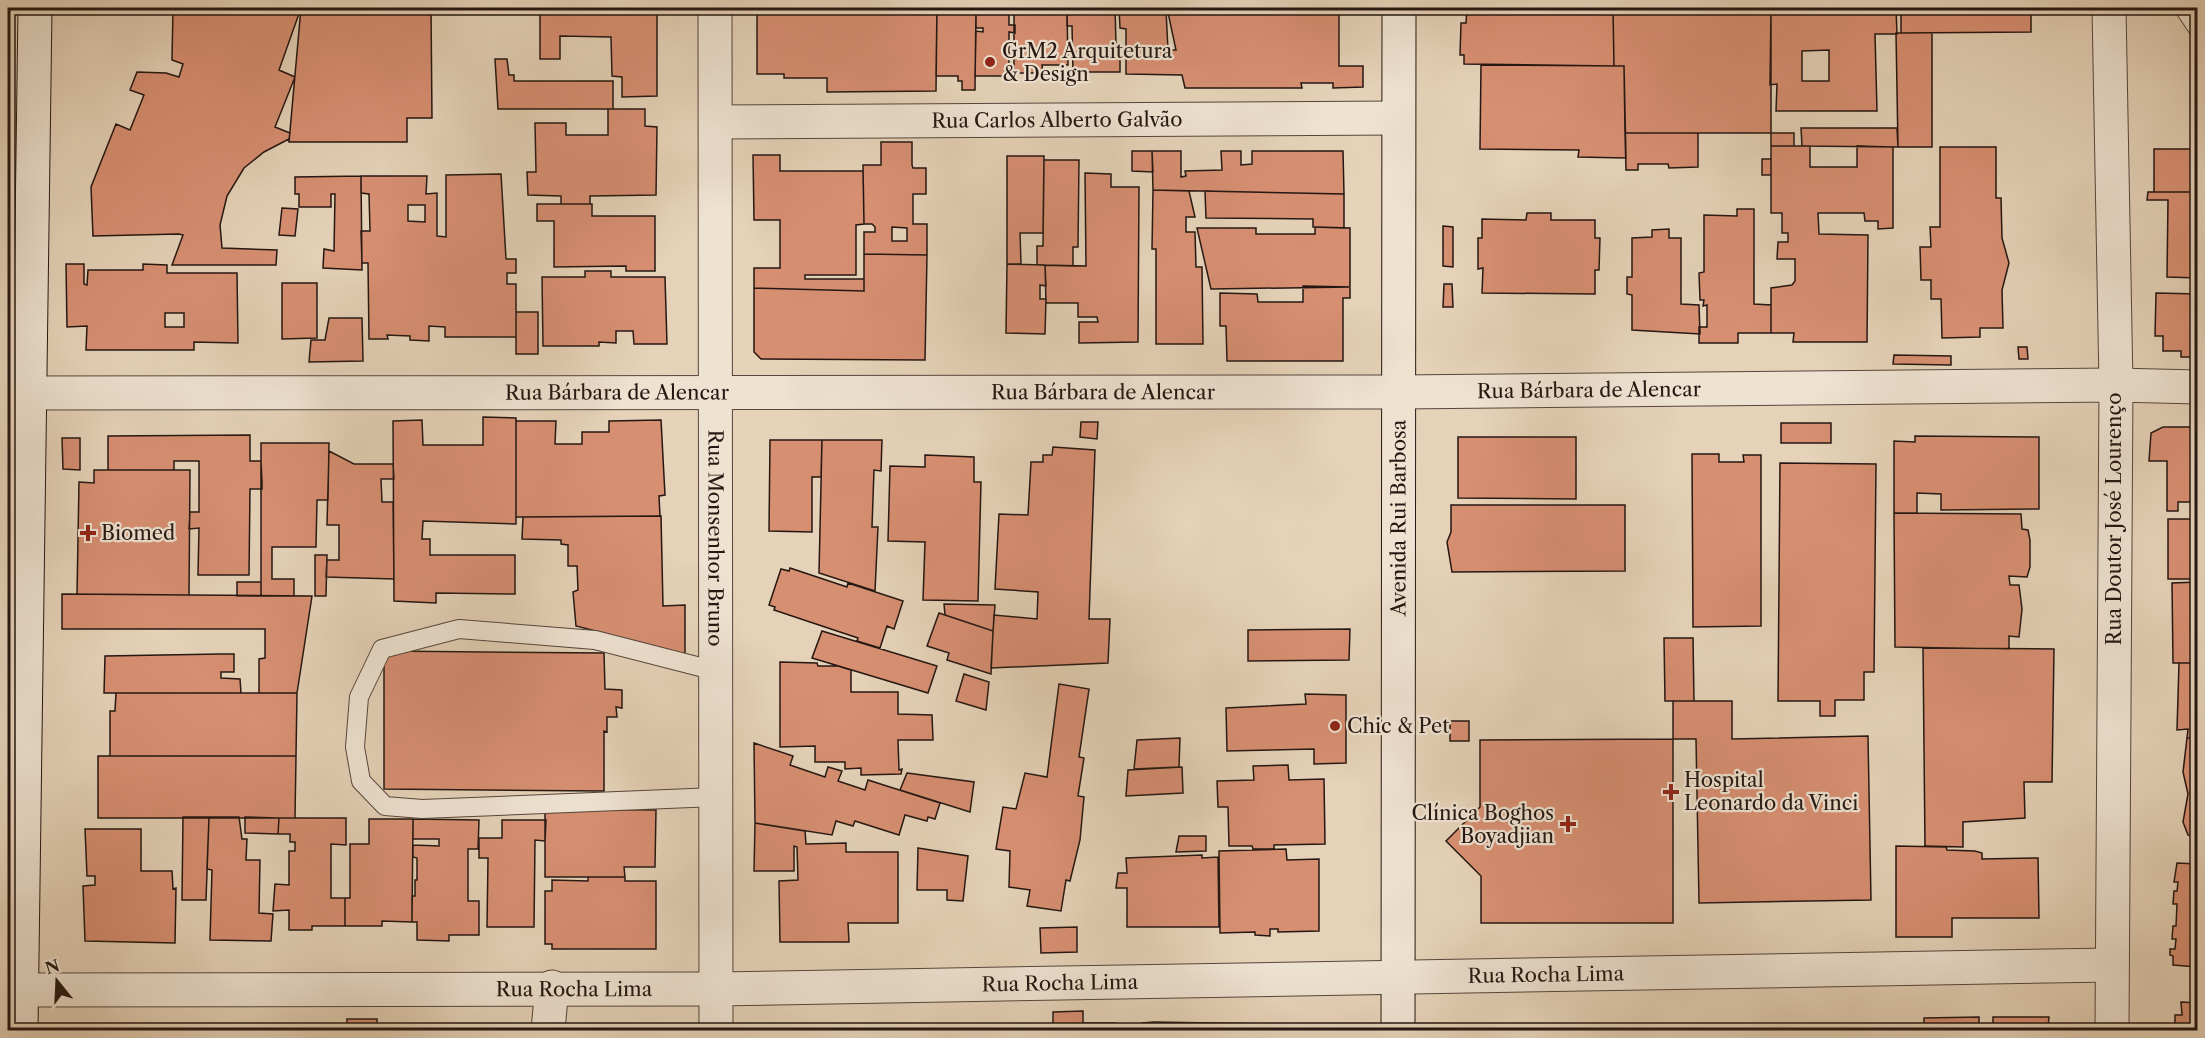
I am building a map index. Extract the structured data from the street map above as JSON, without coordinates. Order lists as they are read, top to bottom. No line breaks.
{"streets":{"street":["Rua Carlos Alberto Galvão","Rua Bárbara de Alencar","Avenida Rui Barbosa","Rua Doutor José Lourenço","Rua Monsenhor Bruno","Rua Rocha Lima"]},"crossings":[["Rua Carlos Alberto Galvão","Avenida Rui Barbosa"],["Rua Carlos Alberto Galvão","Rua Monsenhor Bruno"],["Rua Bárbara de Alencar","Avenida Rui Barbosa"],["Rua Bárbara de Alencar","Rua Doutor José Lourenço"],["Rua Bárbara de Alencar","Rua Monsenhor Bruno"],["Avenida Rui Barbosa","Rua Rocha Lima"],["Rua Doutor José Lourenço","Rua Rocha Lima"],["Rua Monsenhor Bruno","Rua Rocha Lima"]],"places":{"other":["GrM2 Arquitetura & Design","Chic & Pet"],"health":["Biomed","Hospital Leonardo da Vinci","Clínica Boghos Boyadjian"]},"north":"top"}
